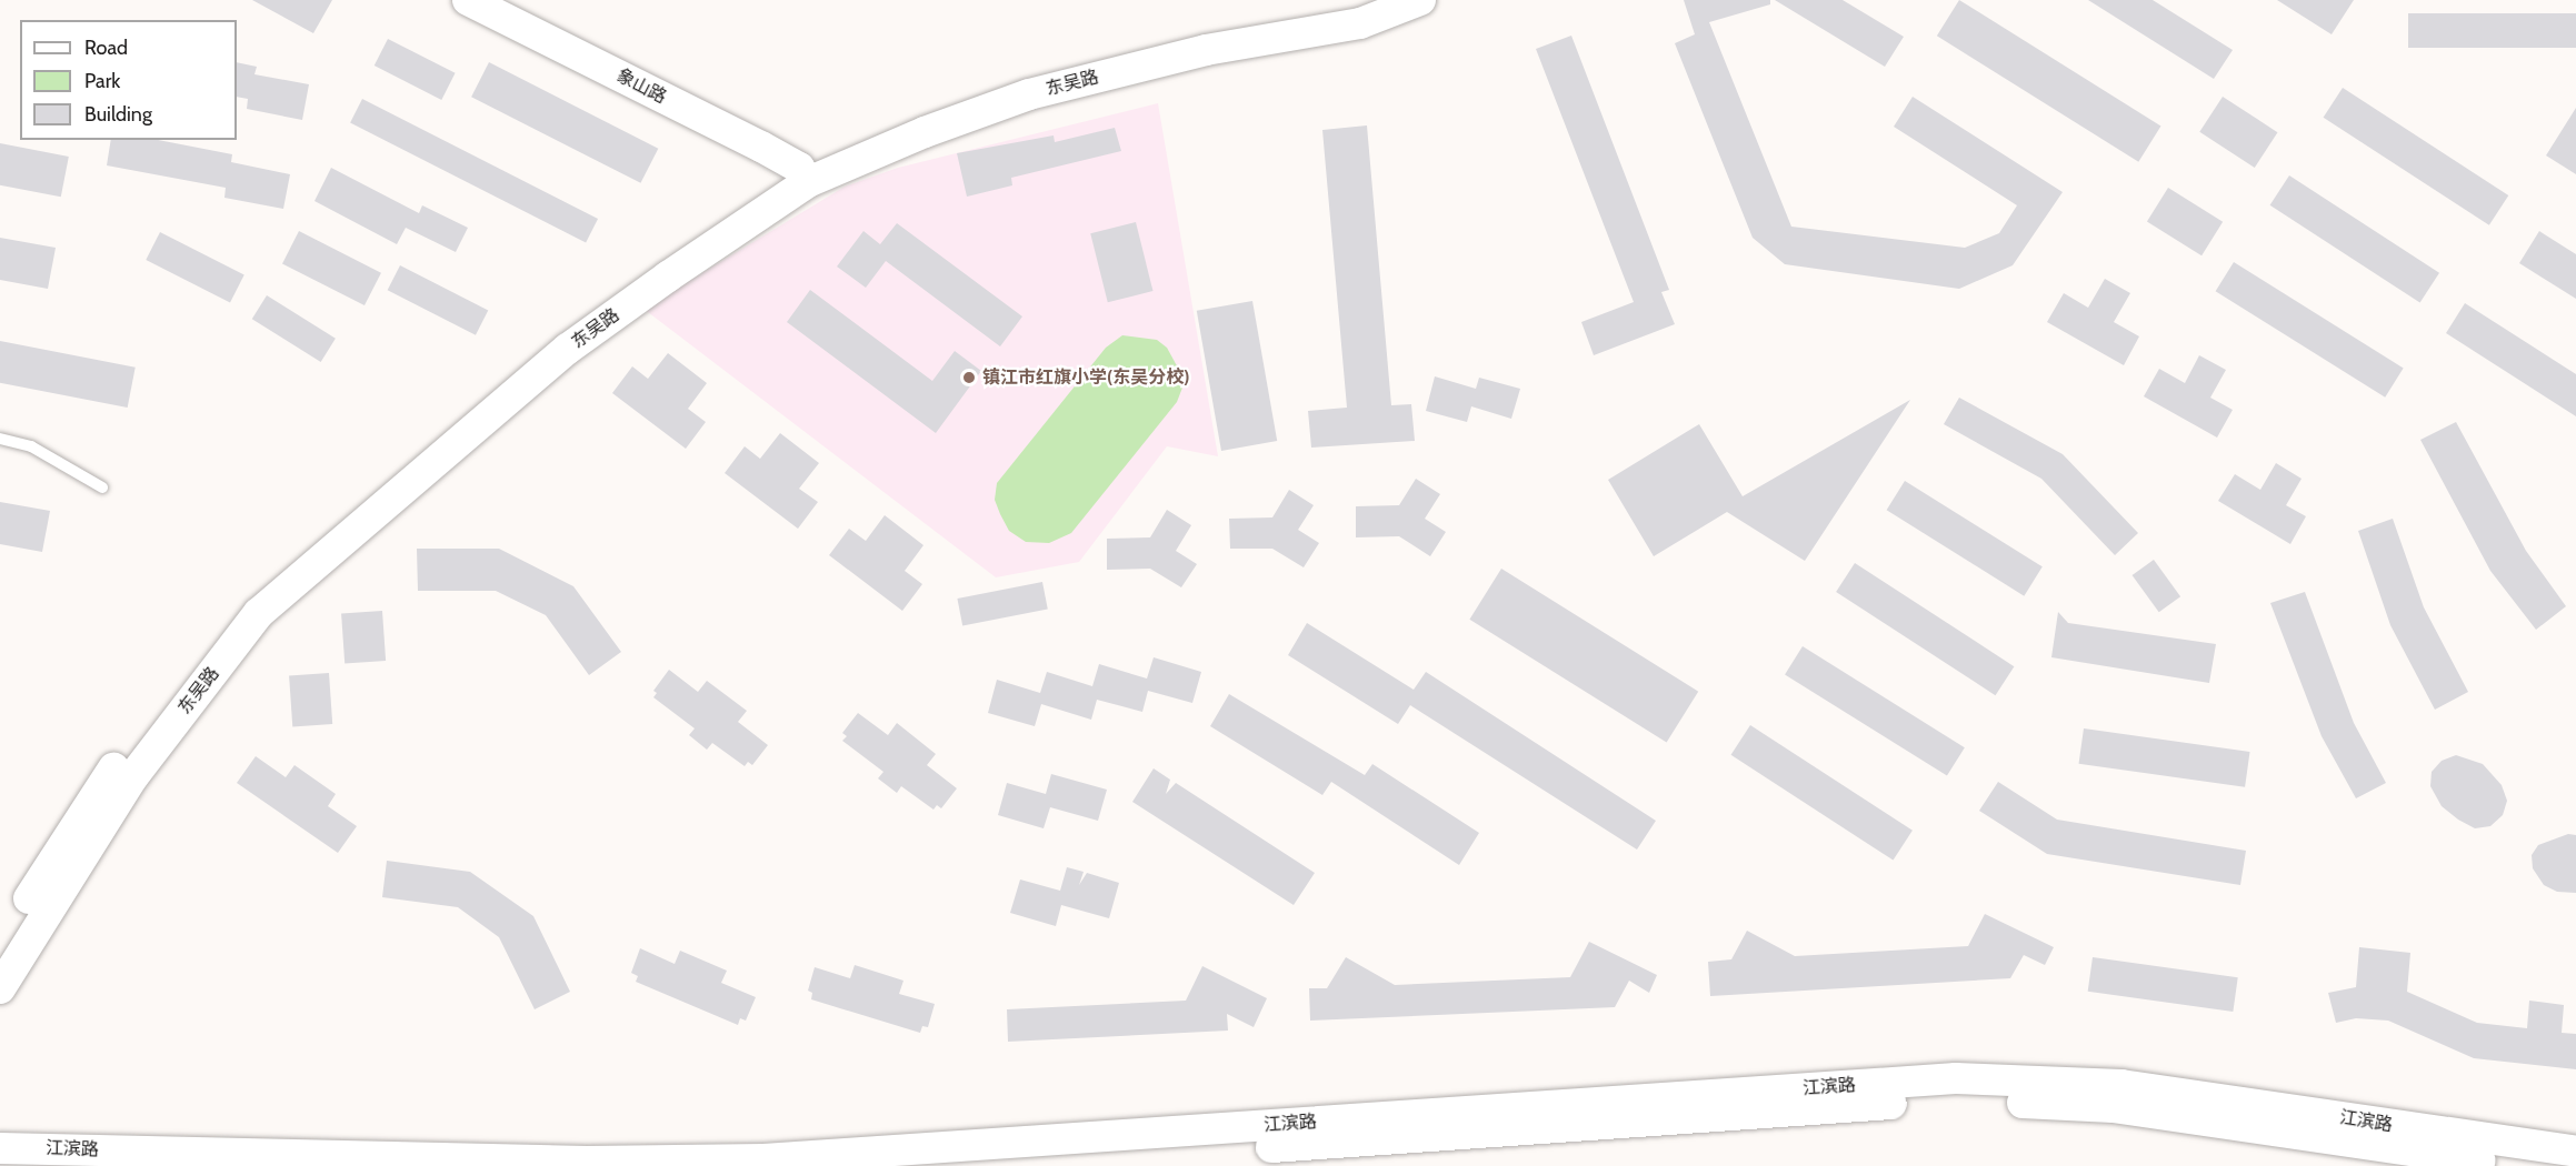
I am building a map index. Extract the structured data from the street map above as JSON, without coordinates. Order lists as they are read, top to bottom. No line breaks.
{"streets":{"main road":["东吴路","象山路","江滨路"]},"crossings":[["东吴路","象山路"]],"places":["镇江市红旗小学(东吴分校)"],"legend":["Road","Park","Building"]}
